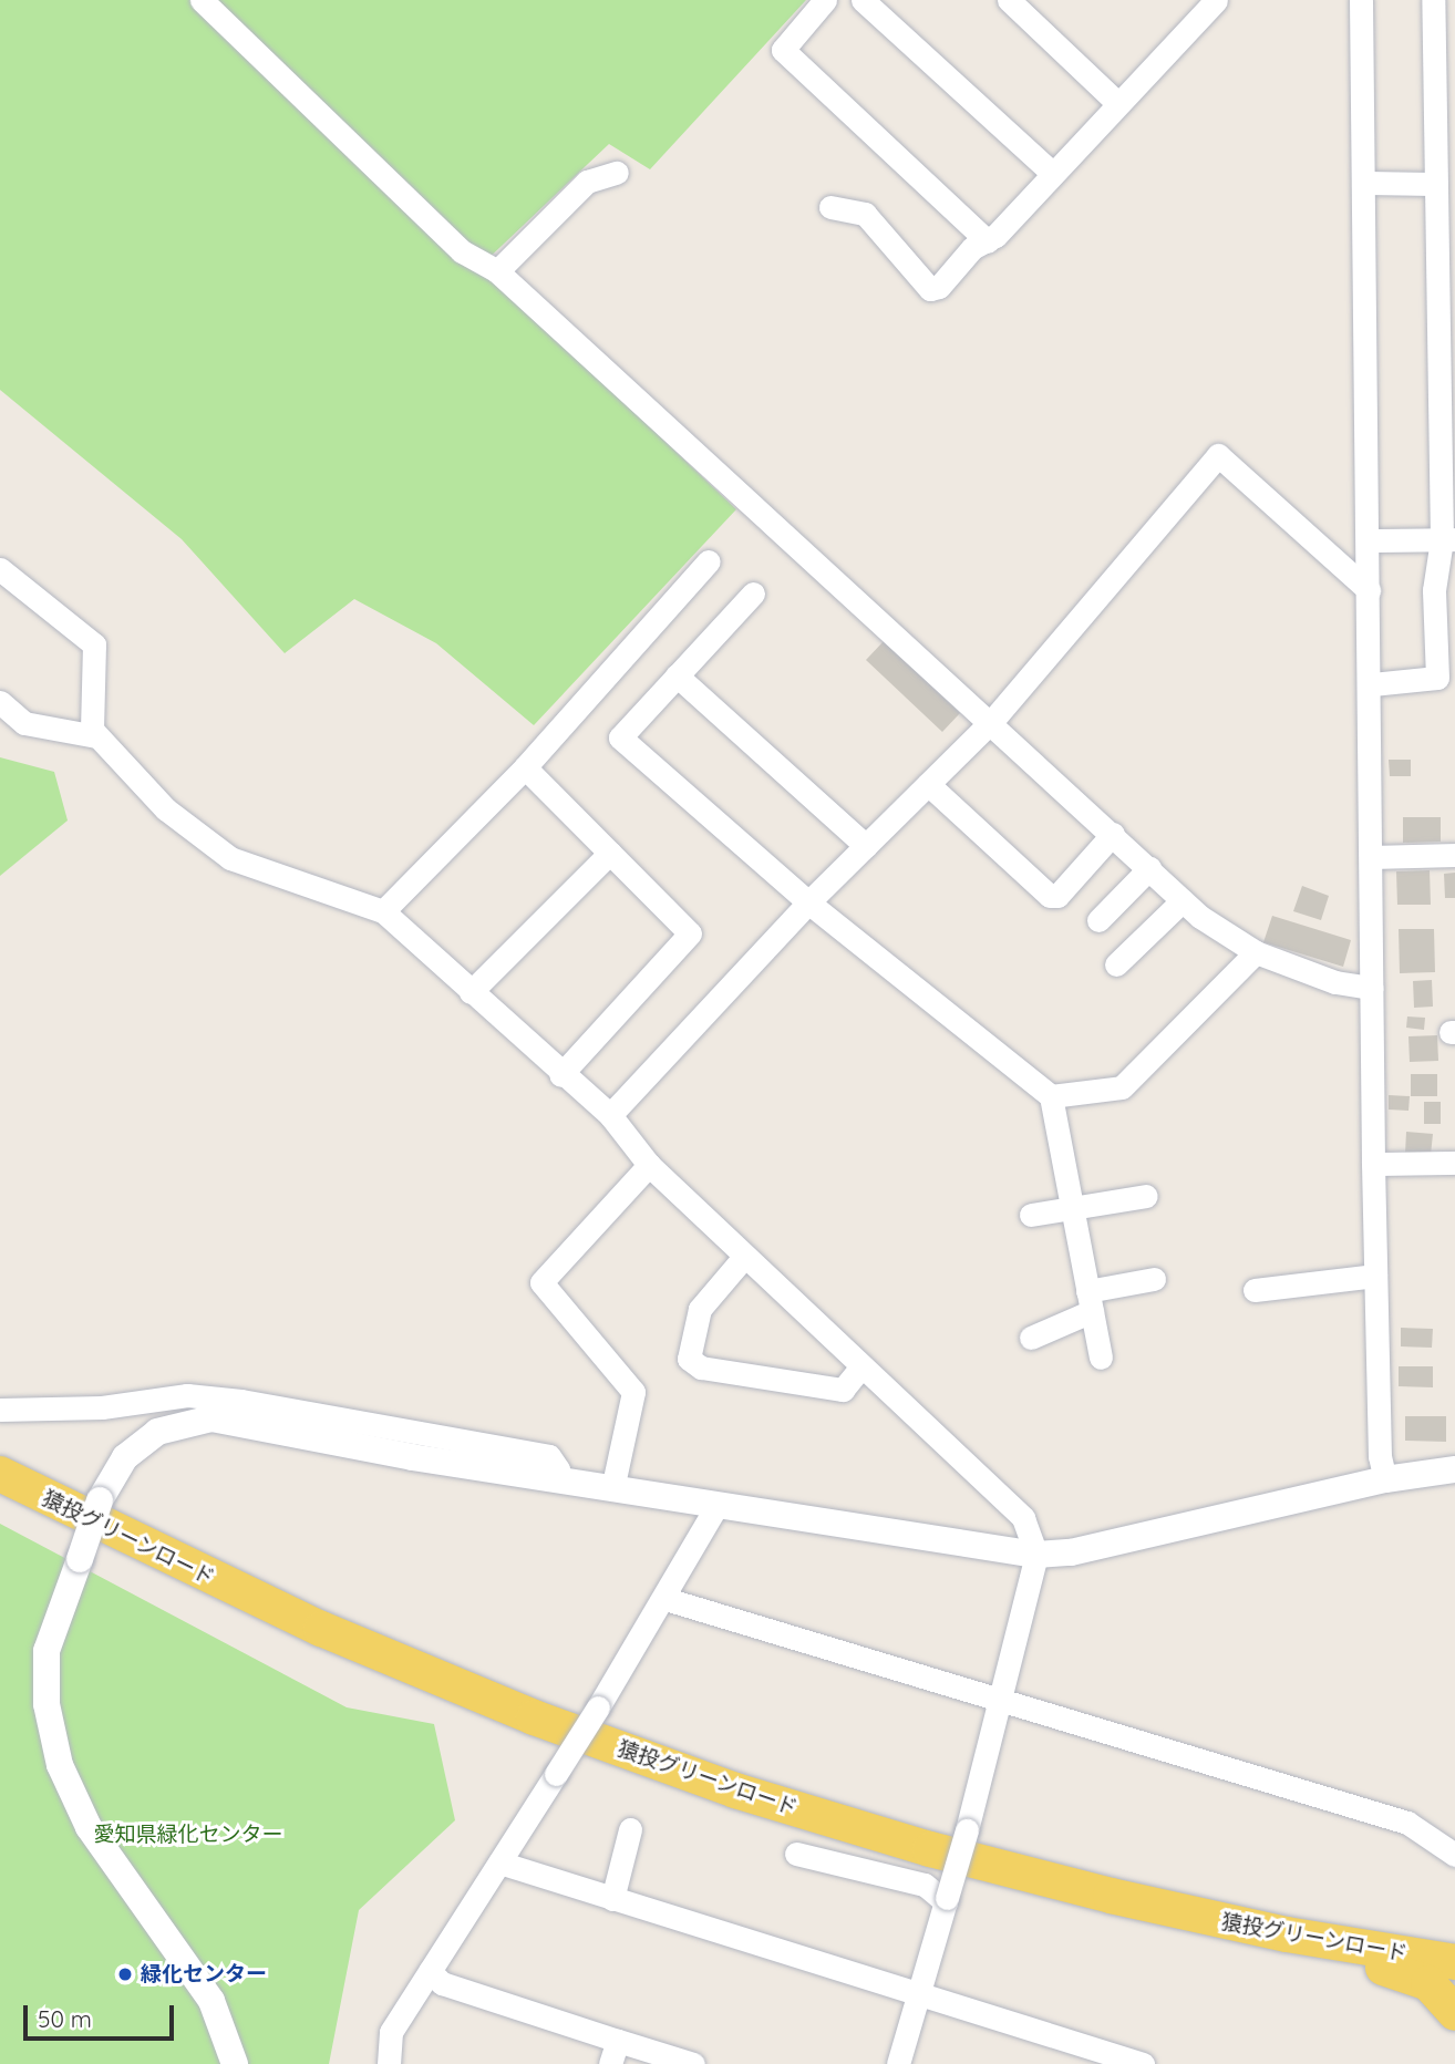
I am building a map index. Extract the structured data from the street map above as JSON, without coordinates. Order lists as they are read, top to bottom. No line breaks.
{"streets":{"main road":["猿投グリーンロード"]},"parks":["愛知県緑化センター"],"places":["緑化センター"],"scale_bar":"50 m"}
